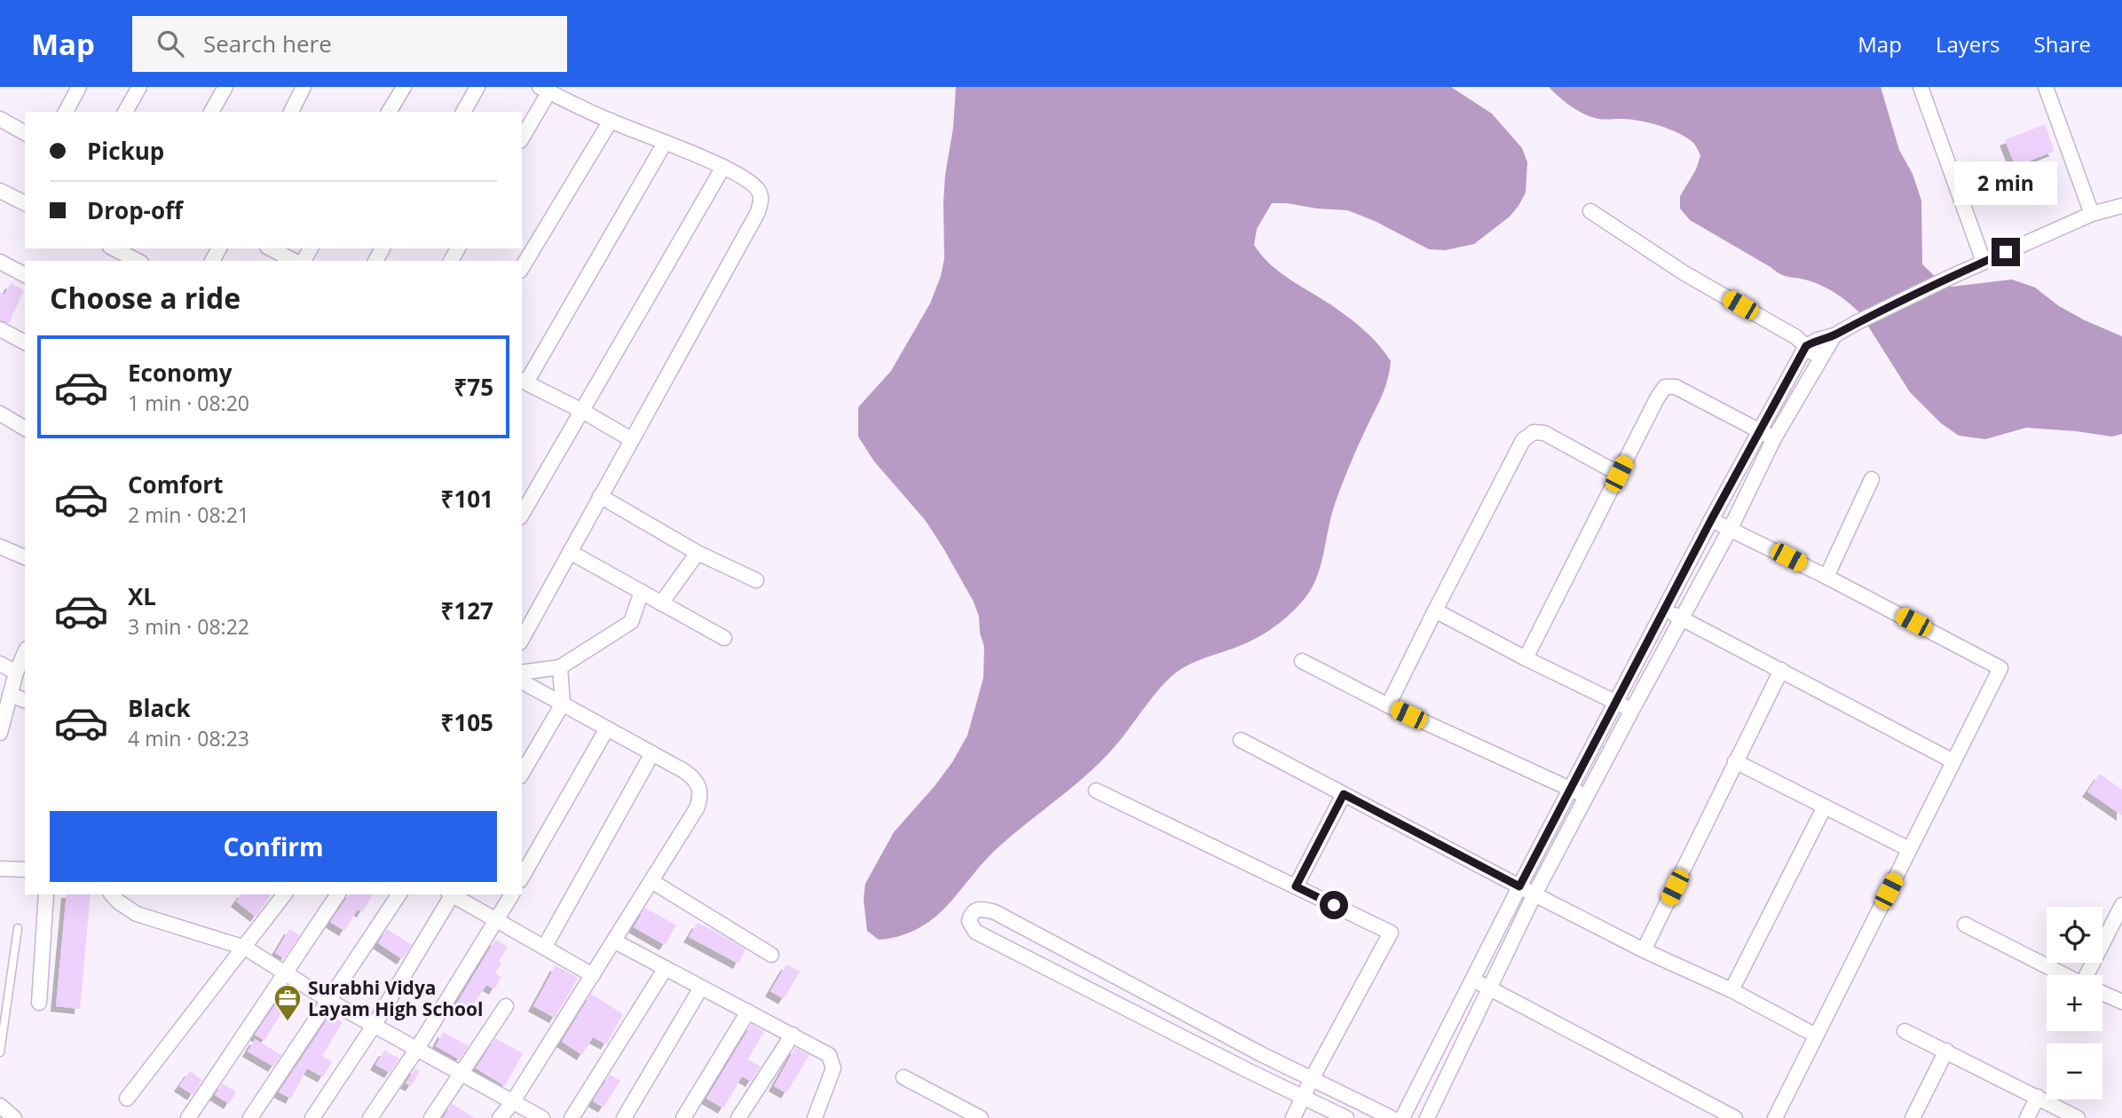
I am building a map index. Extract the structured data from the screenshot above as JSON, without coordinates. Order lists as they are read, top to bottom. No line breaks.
{"places":{"office":["Surabhi Vidya Layam High School"]},"page":{"header":"Map","search":"Search here","nav":["Map","Layers","Share"],"banner":["Pickup","Drop-off"],"bubble":"2 min","heading":"Choose a ride","list":[{"name":"Economy","note":"1 min · 08:20","value":"₹75"},{"name":"Comfort","note":"2 min · 08:21","value":"₹101"},{"name":"XL","note":"3 min · 08:22","value":"₹127"},{"name":"Black","note":"4 min · 08:23","value":"₹105"}],"buttons":"Confirm","map_buttons":["+","−"]}}
